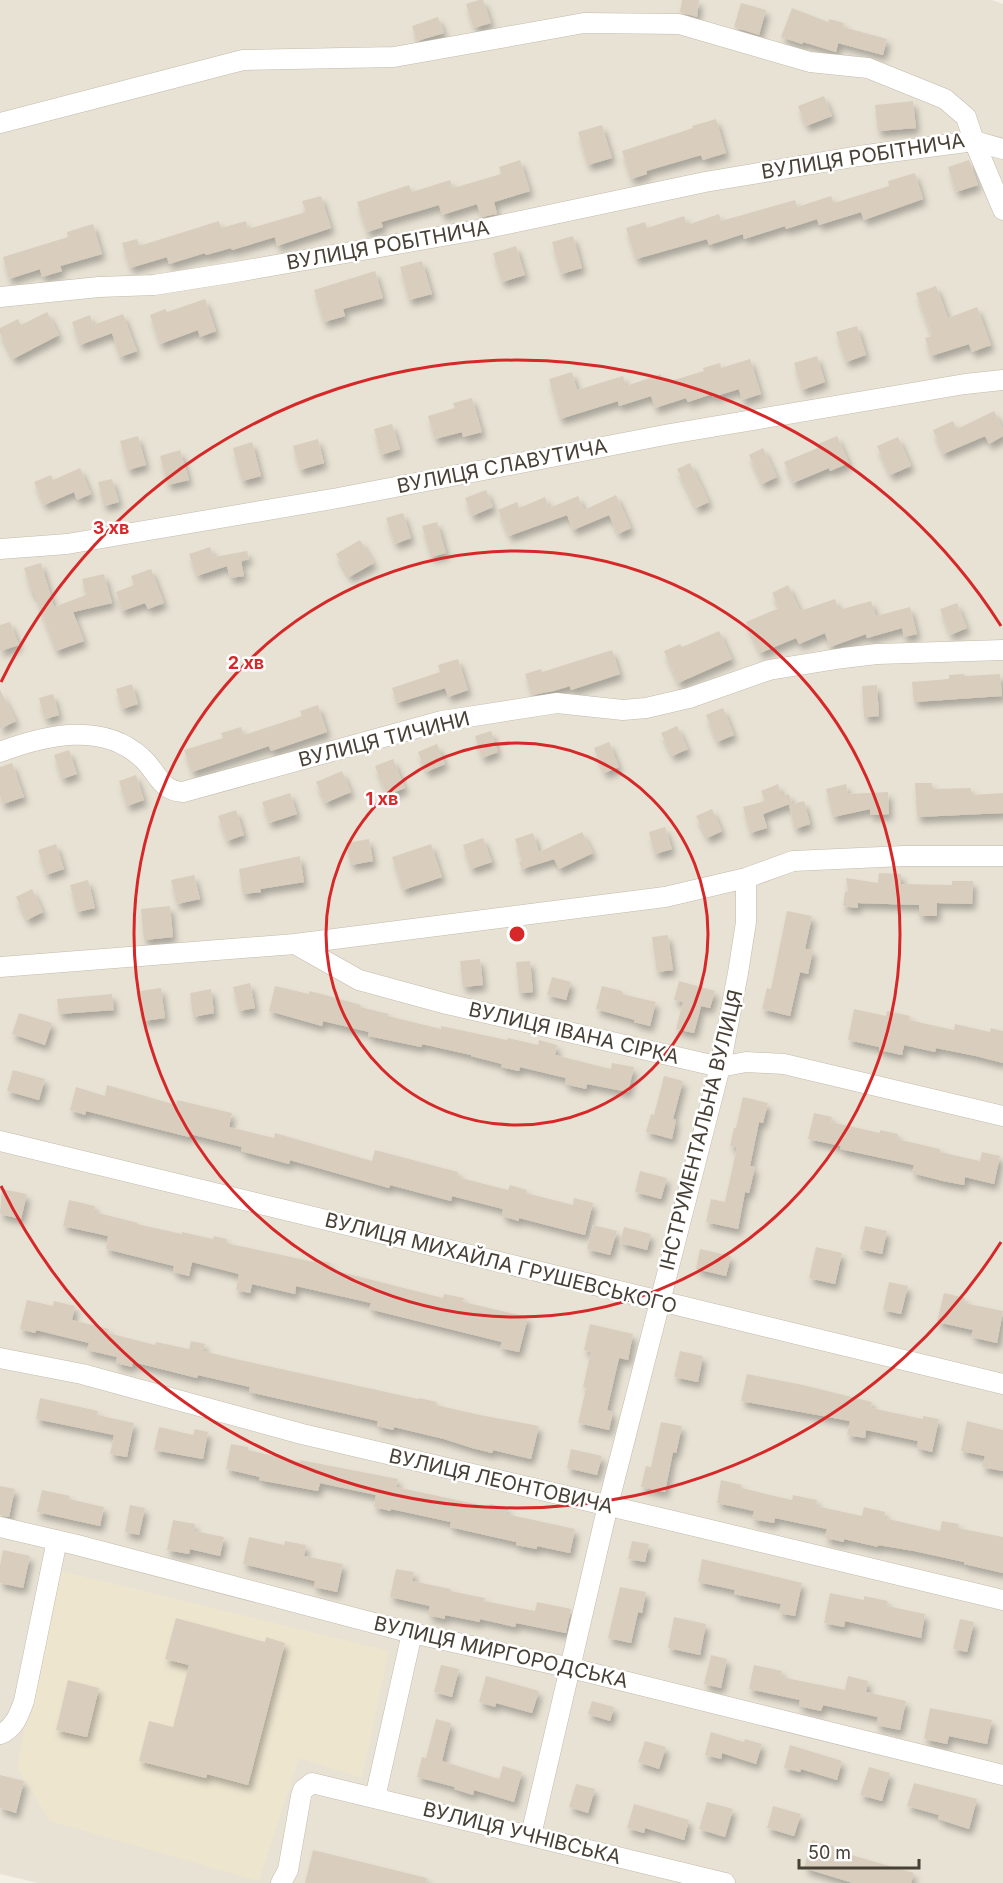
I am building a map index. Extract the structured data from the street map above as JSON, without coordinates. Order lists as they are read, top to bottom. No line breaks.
{"streets":{"street":["ВУЛИЦЯ РОБІТНИЧА","ВУЛИЦЯ СЛАВУТИЧА","ВУЛИЦЯ ТИЧИНИ","ВУЛИЦЯ ІВАНА СІРКА","ІНСТРУМЕНТАЛЬНА ВУЛИЦЯ","ВУЛИЦЯ МИХАЙЛА ГРУШЕВСЬКОГО","ВУЛИЦЯ ЛЕОНТОВИЧА","ВУЛИЦЯ МИРГОРОДСЬКА","ВУЛИЦЯ УЧНІВСЬКА"]},"crossings":[["ВУЛИЦЯ ІВАНА СІРКА","ІНСТРУМЕНТАЛЬНА ВУЛИЦЯ"],["ІНСТРУМЕНТАЛЬНА ВУЛИЦЯ","ВУЛИЦЯ МИХАЙЛА ГРУШЕВСЬКОГО"],["ІНСТРУМЕНТАЛЬНА ВУЛИЦЯ","ВУЛИЦЯ ЛЕОНТОВИЧА"],["ІНСТРУМЕНТАЛЬНА ВУЛИЦЯ","ВУЛИЦЯ МИРГОРОДСЬКА"],["ІНСТРУМЕНТАЛЬНА ВУЛИЦЯ","ВУЛИЦЯ УЧНІВСЬКА"]],"scale_bar":"50 m","rings":["3 хв","2 хв","1 хв"]}
